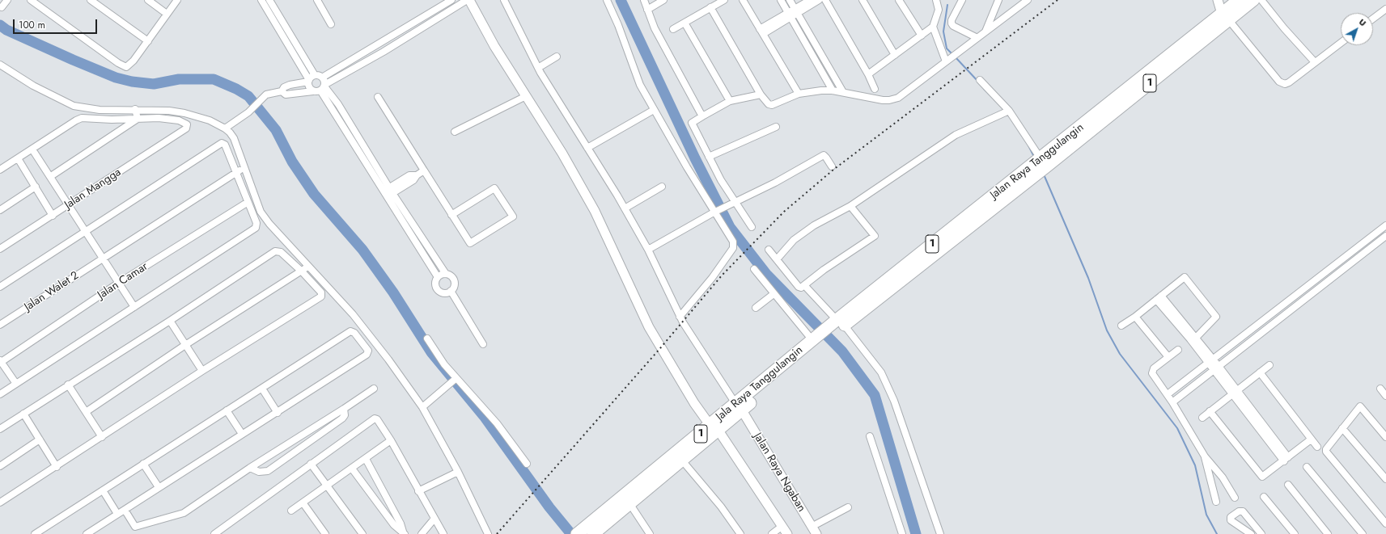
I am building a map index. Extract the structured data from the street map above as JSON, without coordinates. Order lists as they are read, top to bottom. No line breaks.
{"streets":{"highway":["1","Jalan Raya Tanggulangin","Jala Raya Tanggulangin"],"street":["Jalan Mangga","Jalan Camar","Jalan Walet 2","Jalan Raya Ngaban"]},"crossings":[["1","Jalan Raya Tanggulangin"],["1","Jala Raya Tanggulangin"],["Jala Raya Tanggulangin","Jalan Raya Ngaban"]],"scale_bar":"100 m","north":"top right"}
